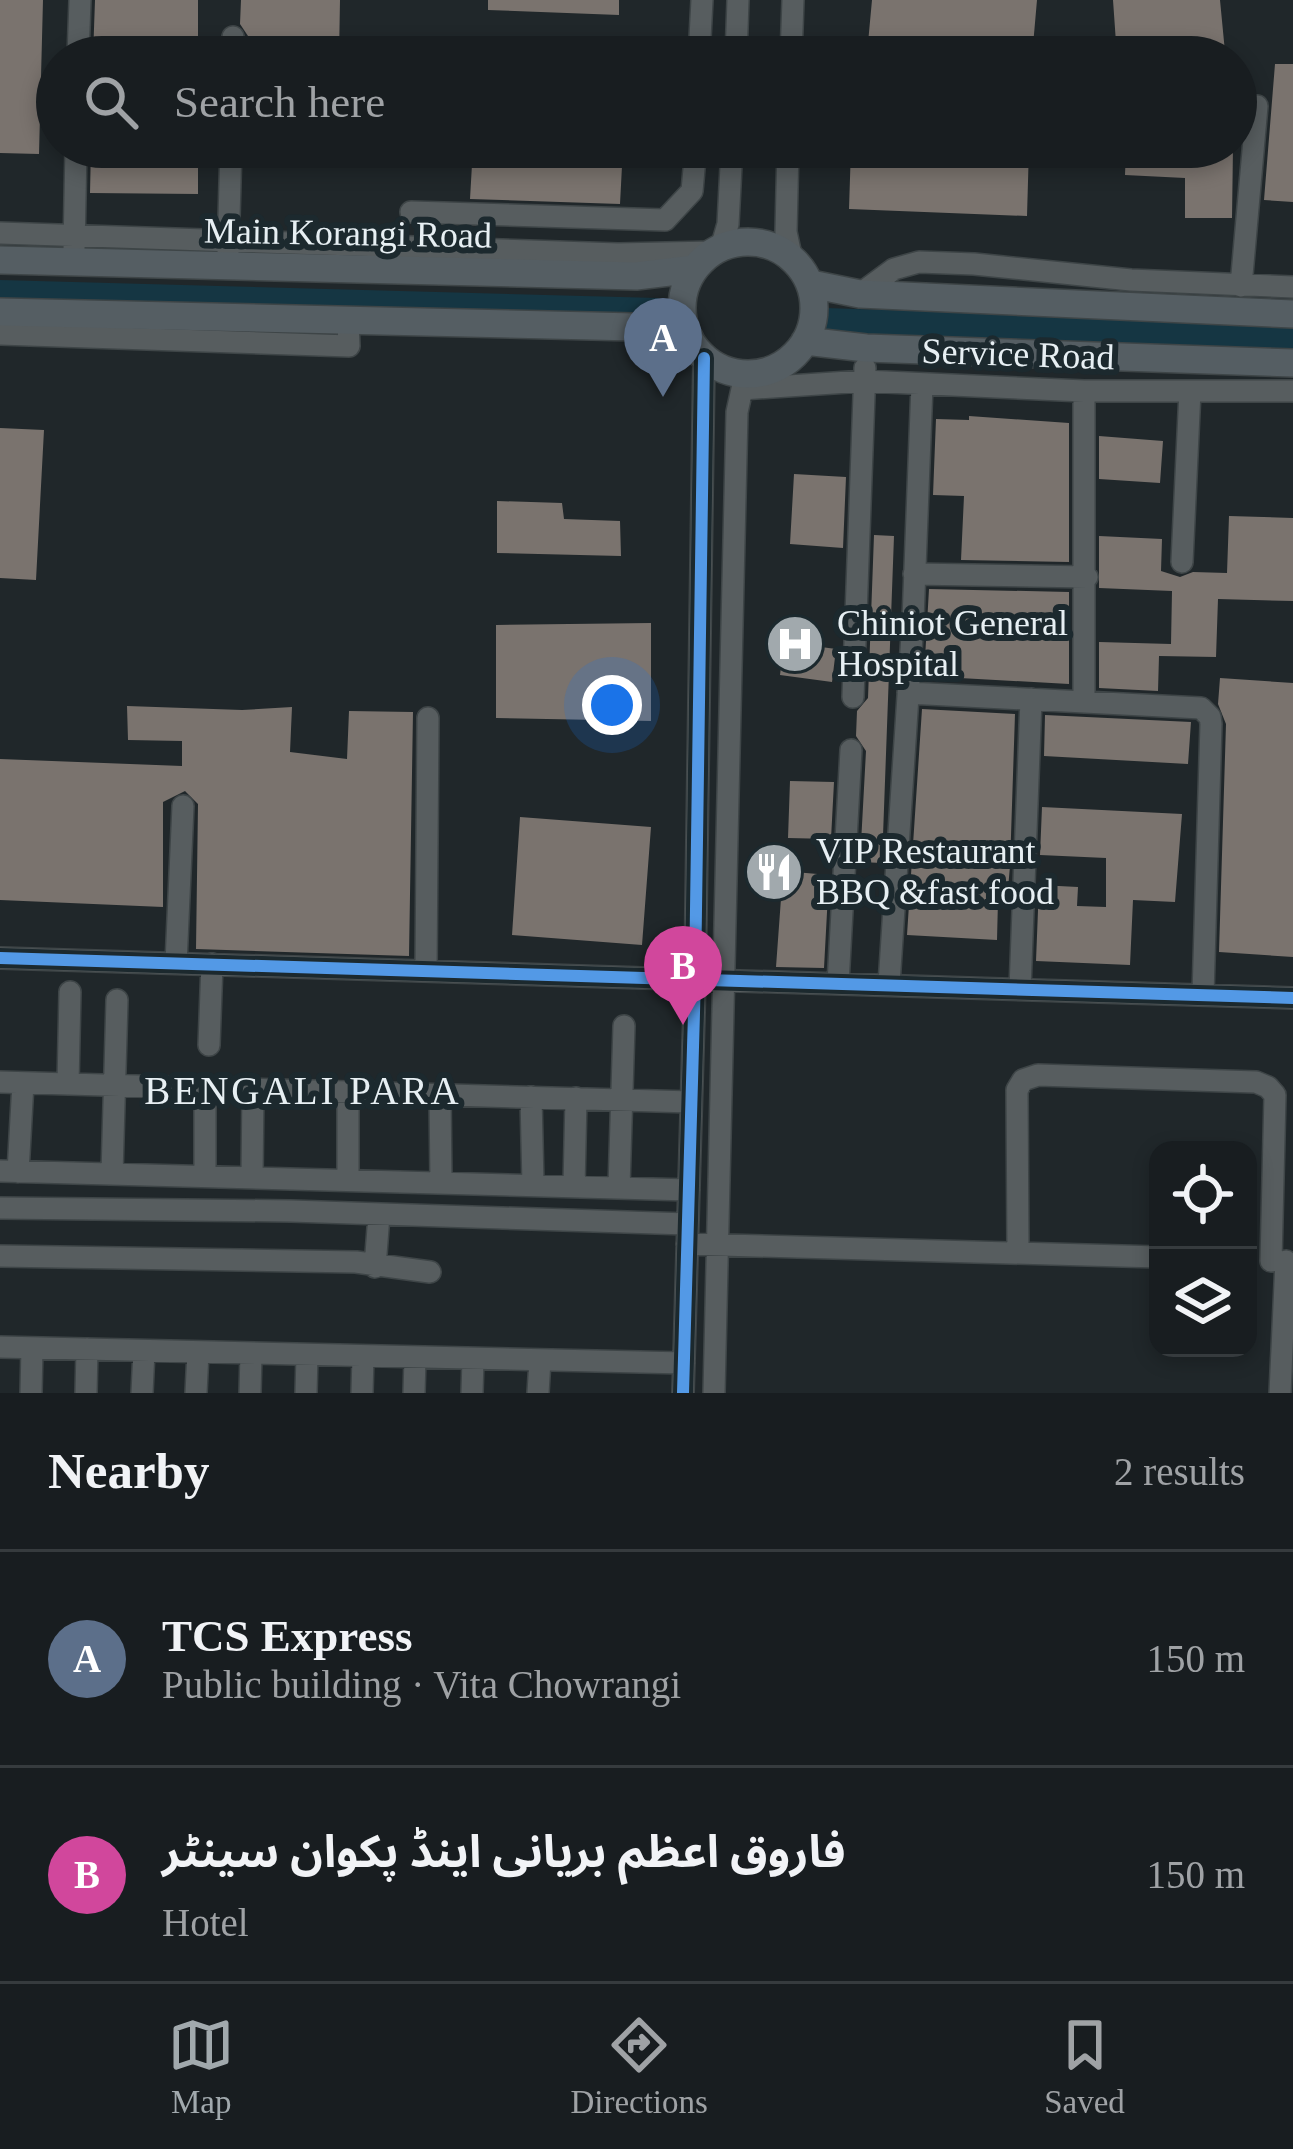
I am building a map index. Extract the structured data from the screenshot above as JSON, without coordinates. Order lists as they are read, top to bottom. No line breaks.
{"streets":{"main road":["Main Korangi Road"],"street":["Service Road"]},"crossings":[["Main Korangi Road","Service Road"]],"districts":["BENGALI PARA"],"places":{"hospital":["Chiniot General Hospital"],"restaurant":["VIP Restaurant BBQ &fast food"]},"page":{"search":"Search here","pins":["A","B"],"heading":["Nearby","2 results"],"list":[{"mark":"A","name":"TCS Express","note":"Public building · Vita Chowrangi","value":"150 m"},{"mark":"B","name":"فاروق اعظم بریانی اینڈ پکوان سینٹر","note":"Hotel","value":"150 m"}],"nav":["Map","Directions","Saved"]}}
